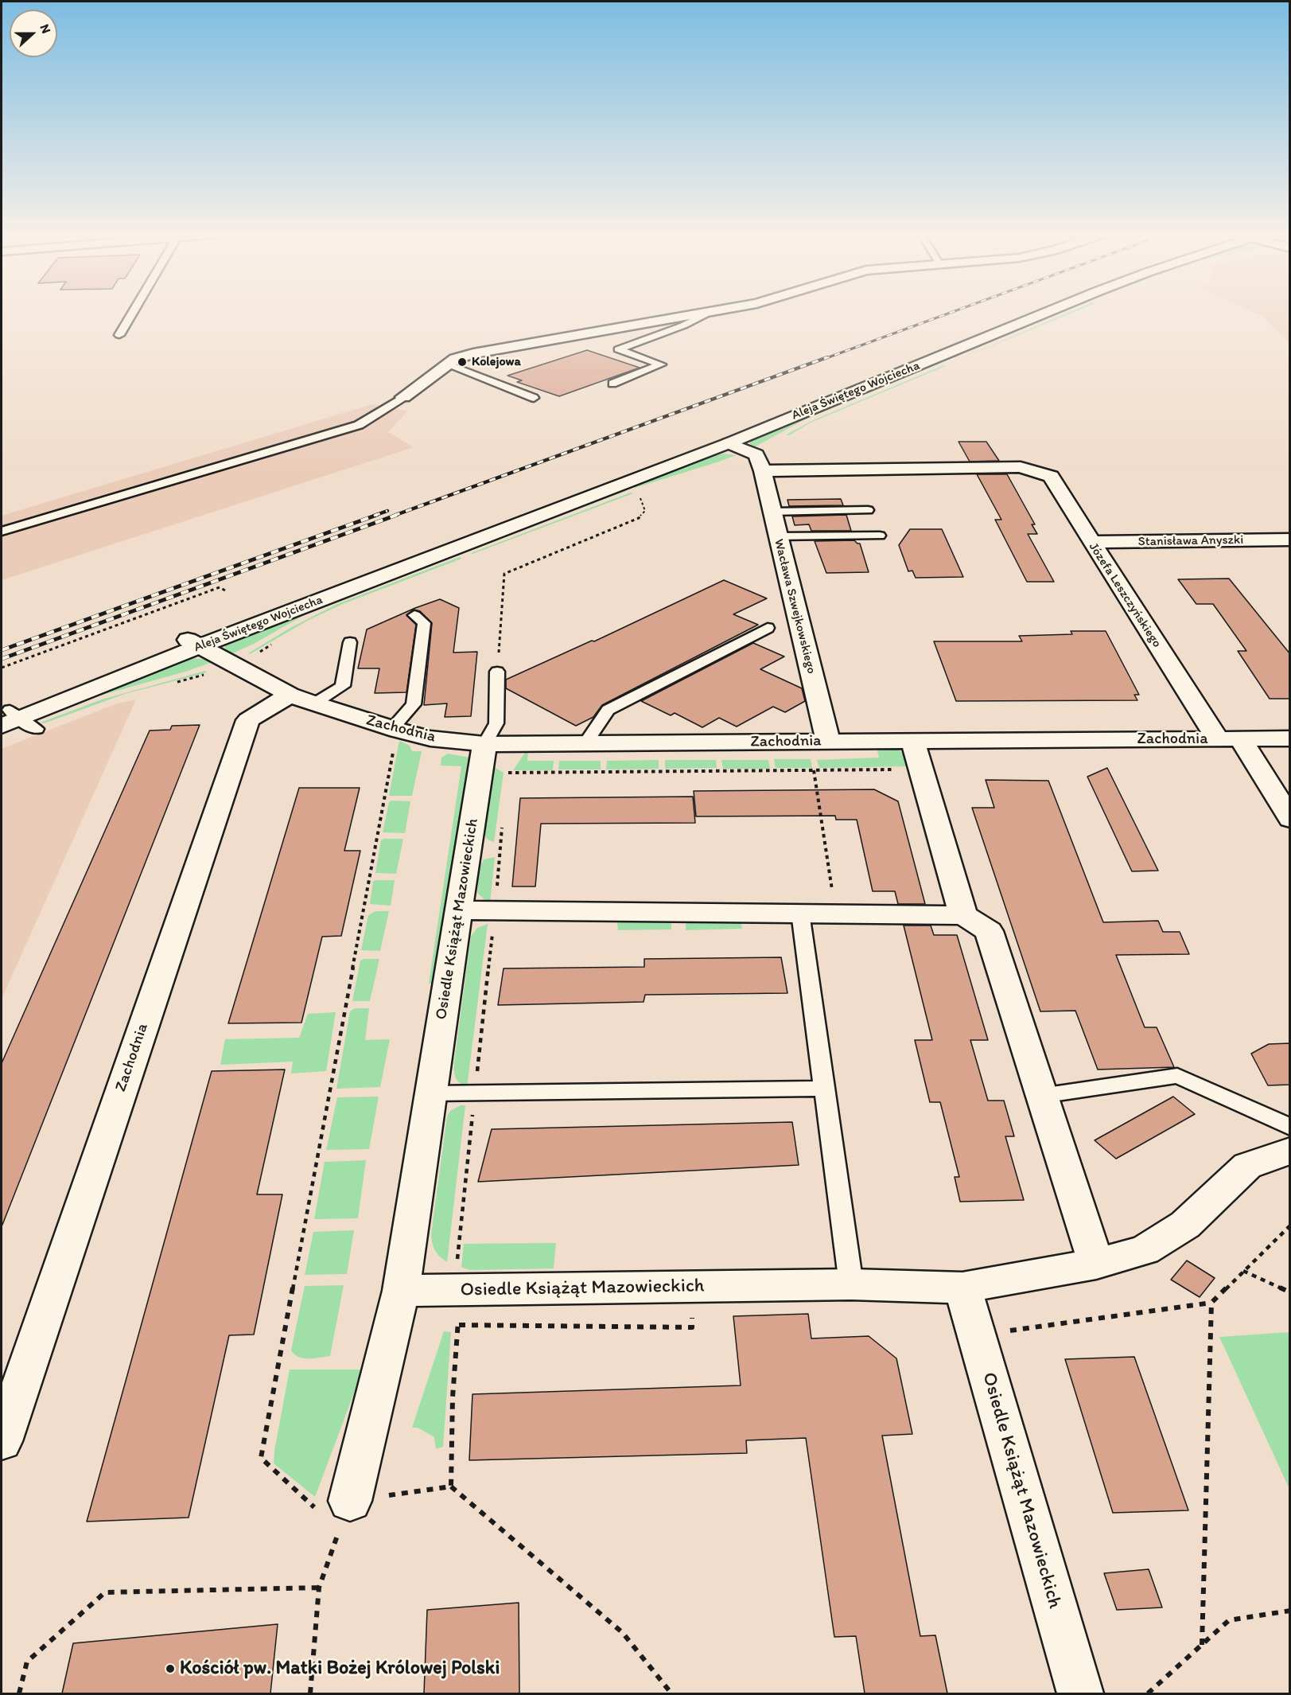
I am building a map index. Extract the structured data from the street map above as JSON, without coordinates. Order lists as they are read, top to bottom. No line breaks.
{"streets":{"street":["Aleja Świętego Wojciecha","Stanisława Anyszki","Józefa Leszczyńskiego","Wacława Szwejkowskiego","Zachodnia","Osiedle Książąt Mazowieckich"]},"crossings":[["Aleja Świętego Wojciecha","Wacława Szwejkowskiego"],["Aleja Świętego Wojciecha","Zachodnia"],["Stanisława Anyszki","Józefa Leszczyńskiego"],["Józefa Leszczyńskiego","Wacława Szwejkowskiego"],["Józefa Leszczyńskiego","Zachodnia"],["Wacława Szwejkowskiego","Zachodnia"],["Zachodnia","Osiedle Książąt Mazowieckich"]],"places":["Kolejowa","Kościół pw. Matki Bożej Królowej Polski"],"north":"right"}
